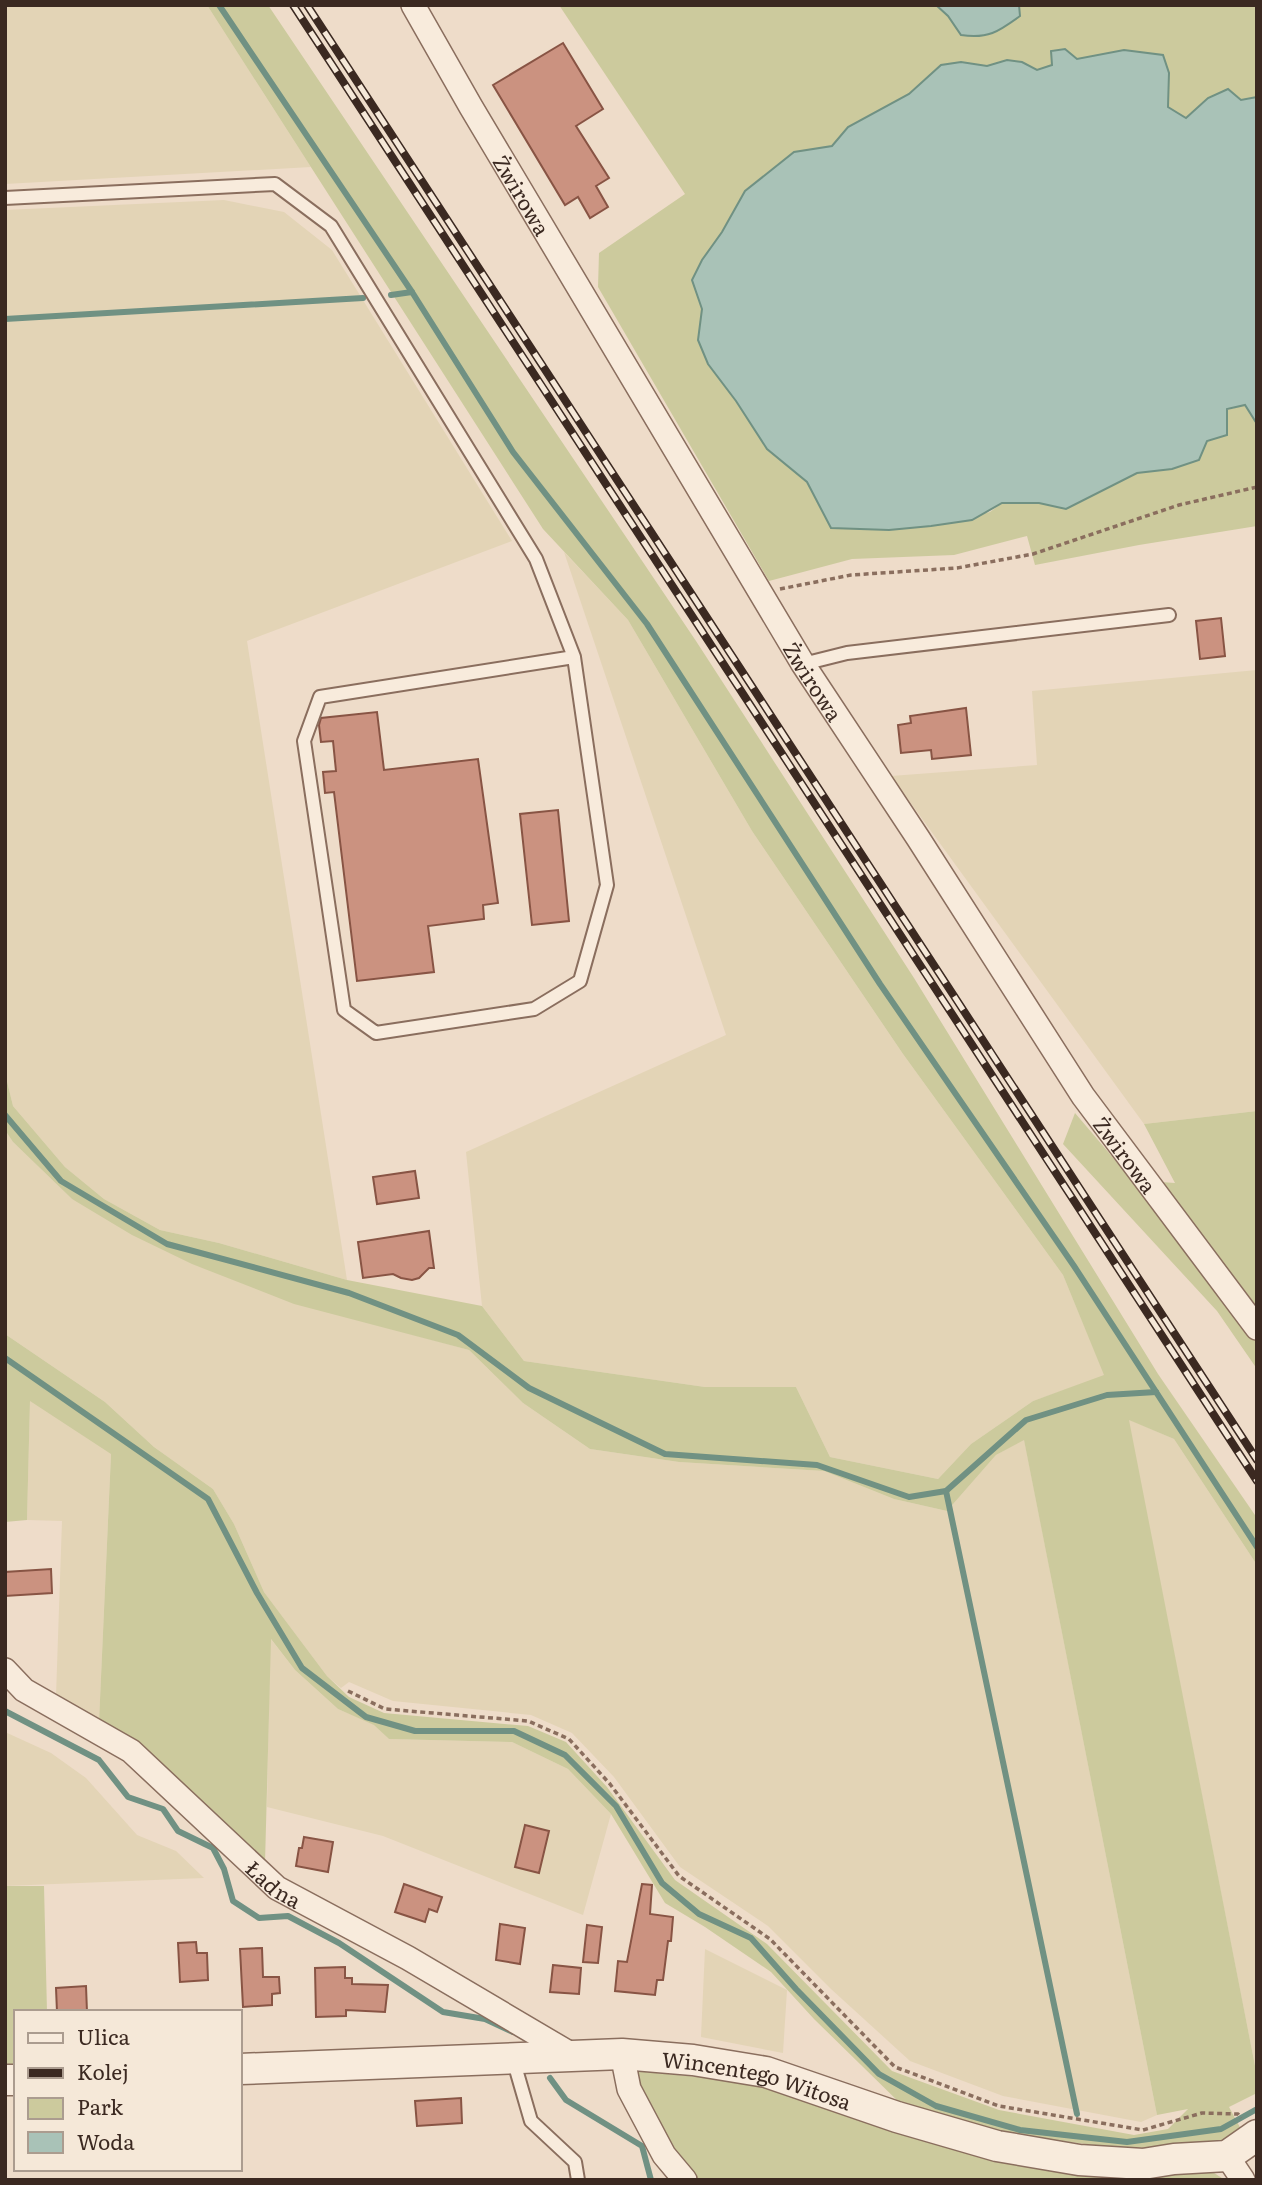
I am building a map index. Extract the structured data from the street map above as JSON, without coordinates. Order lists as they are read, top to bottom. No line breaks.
{"streets":{"street":["Żwirowa","Ładna","Wincentego Witosa"]},"crossings":[["Ładna","Wincentego Witosa"]],"legend":["Ulica","Kolej","Park","Woda"]}
